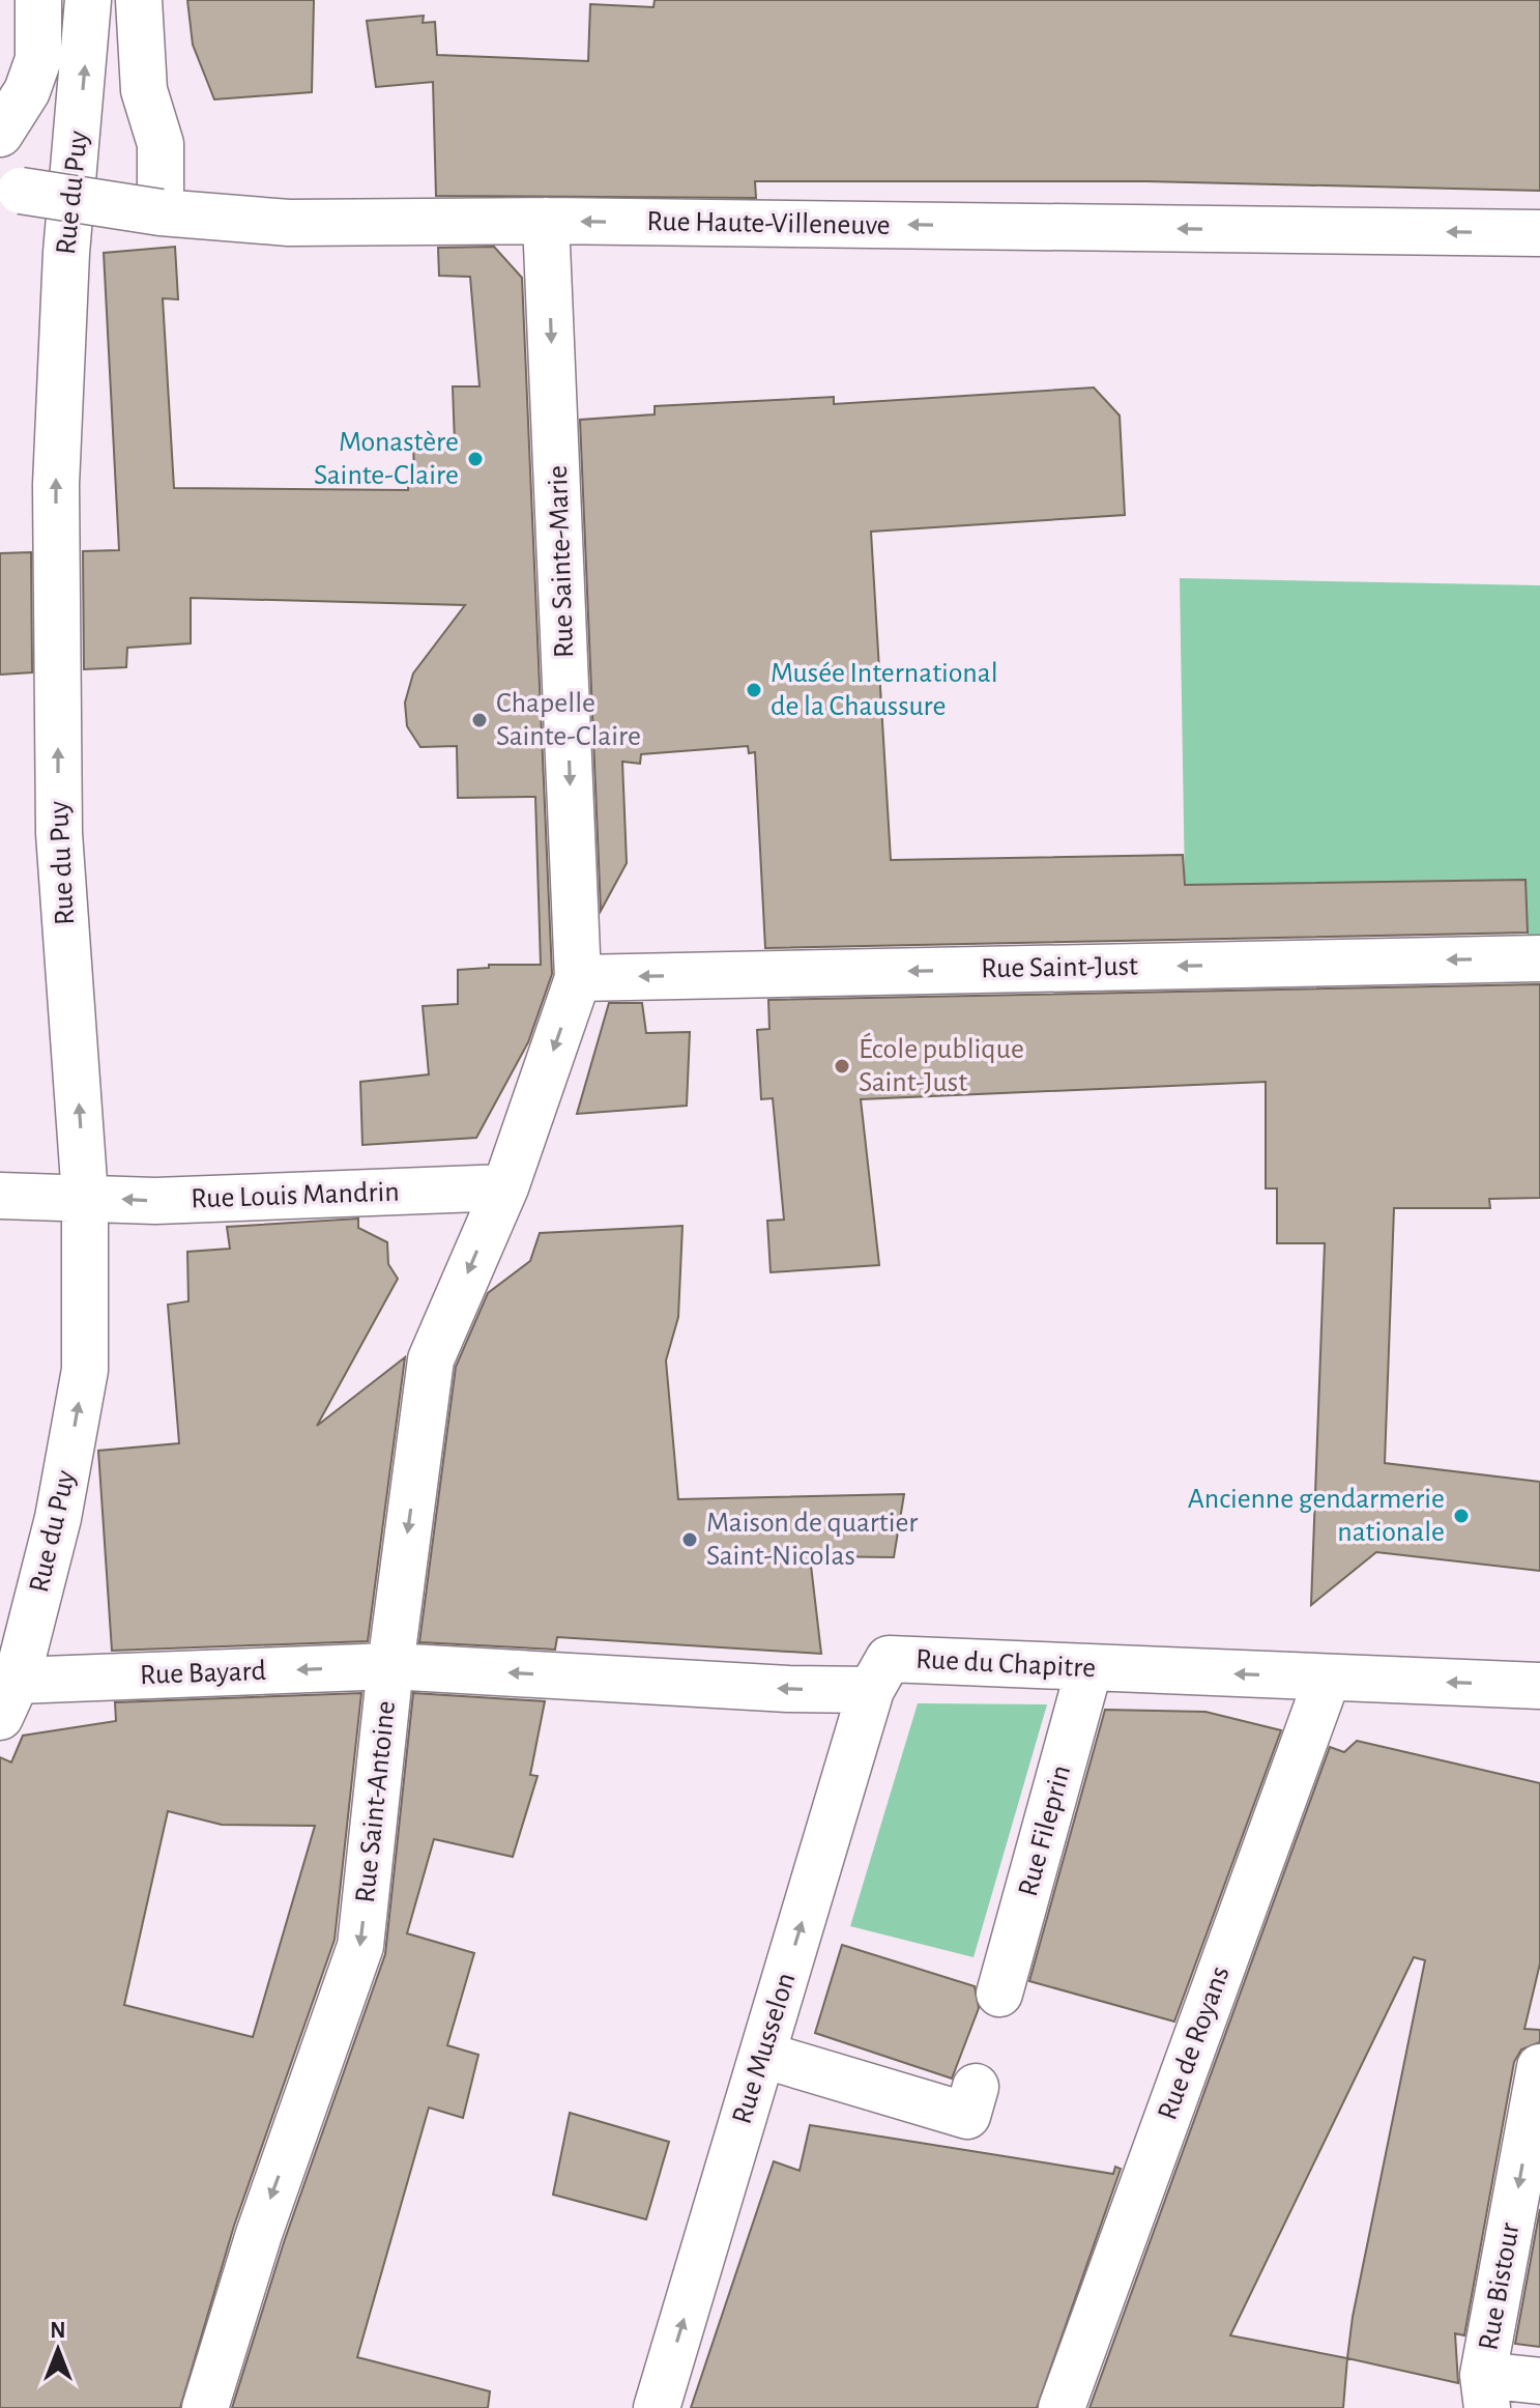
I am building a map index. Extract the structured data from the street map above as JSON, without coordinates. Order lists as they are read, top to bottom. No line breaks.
{"streets":{"street":["Rue du Puy","Rue Haute-Villeneuve","Rue Sainte-Marie","Rue Saint-Just","Rue Louis Mandrin","Rue du Chapitre","Rue Bayard","Rue Saint-Antoine","Rue Fileprin","Rue de Royans","Rue Musselon","Rue Bistour"]},"crossings":[["Rue du Puy","Rue Louis Mandrin"],["Rue du Puy","Rue Bayard"],["Rue Haute-Villeneuve","Rue Sainte-Marie"],["Rue Sainte-Marie","Rue Saint-Just"],["Rue Sainte-Marie","Rue Louis Mandrin"],["Rue Sainte-Marie","Rue Saint-Antoine"],["Rue Louis Mandrin","Rue Saint-Antoine"],["Rue du Chapitre","Rue Fileprin"],["Rue du Chapitre","Rue de Royans"],["Rue du Chapitre","Rue Musselon"],["Rue Bayard","Rue Saint-Antoine"]],"one_way":["Rue du Puy","Rue Haute-Villeneuve","Rue Sainte-Marie","Rue Saint-Just","Rue Louis Mandrin","Rue du Chapitre","Rue Bayard","Rue Saint-Antoine","Rue Musselon","Rue Bistour"],"places":["Monastère Sainte-Claire","Musée International de la Chaussure","Chapelle Sainte-Claire","École publique Saint-Just","Ancienne gendarmerie nationale","Maison de quartier Saint-Nicolas"],"north":"top"}
